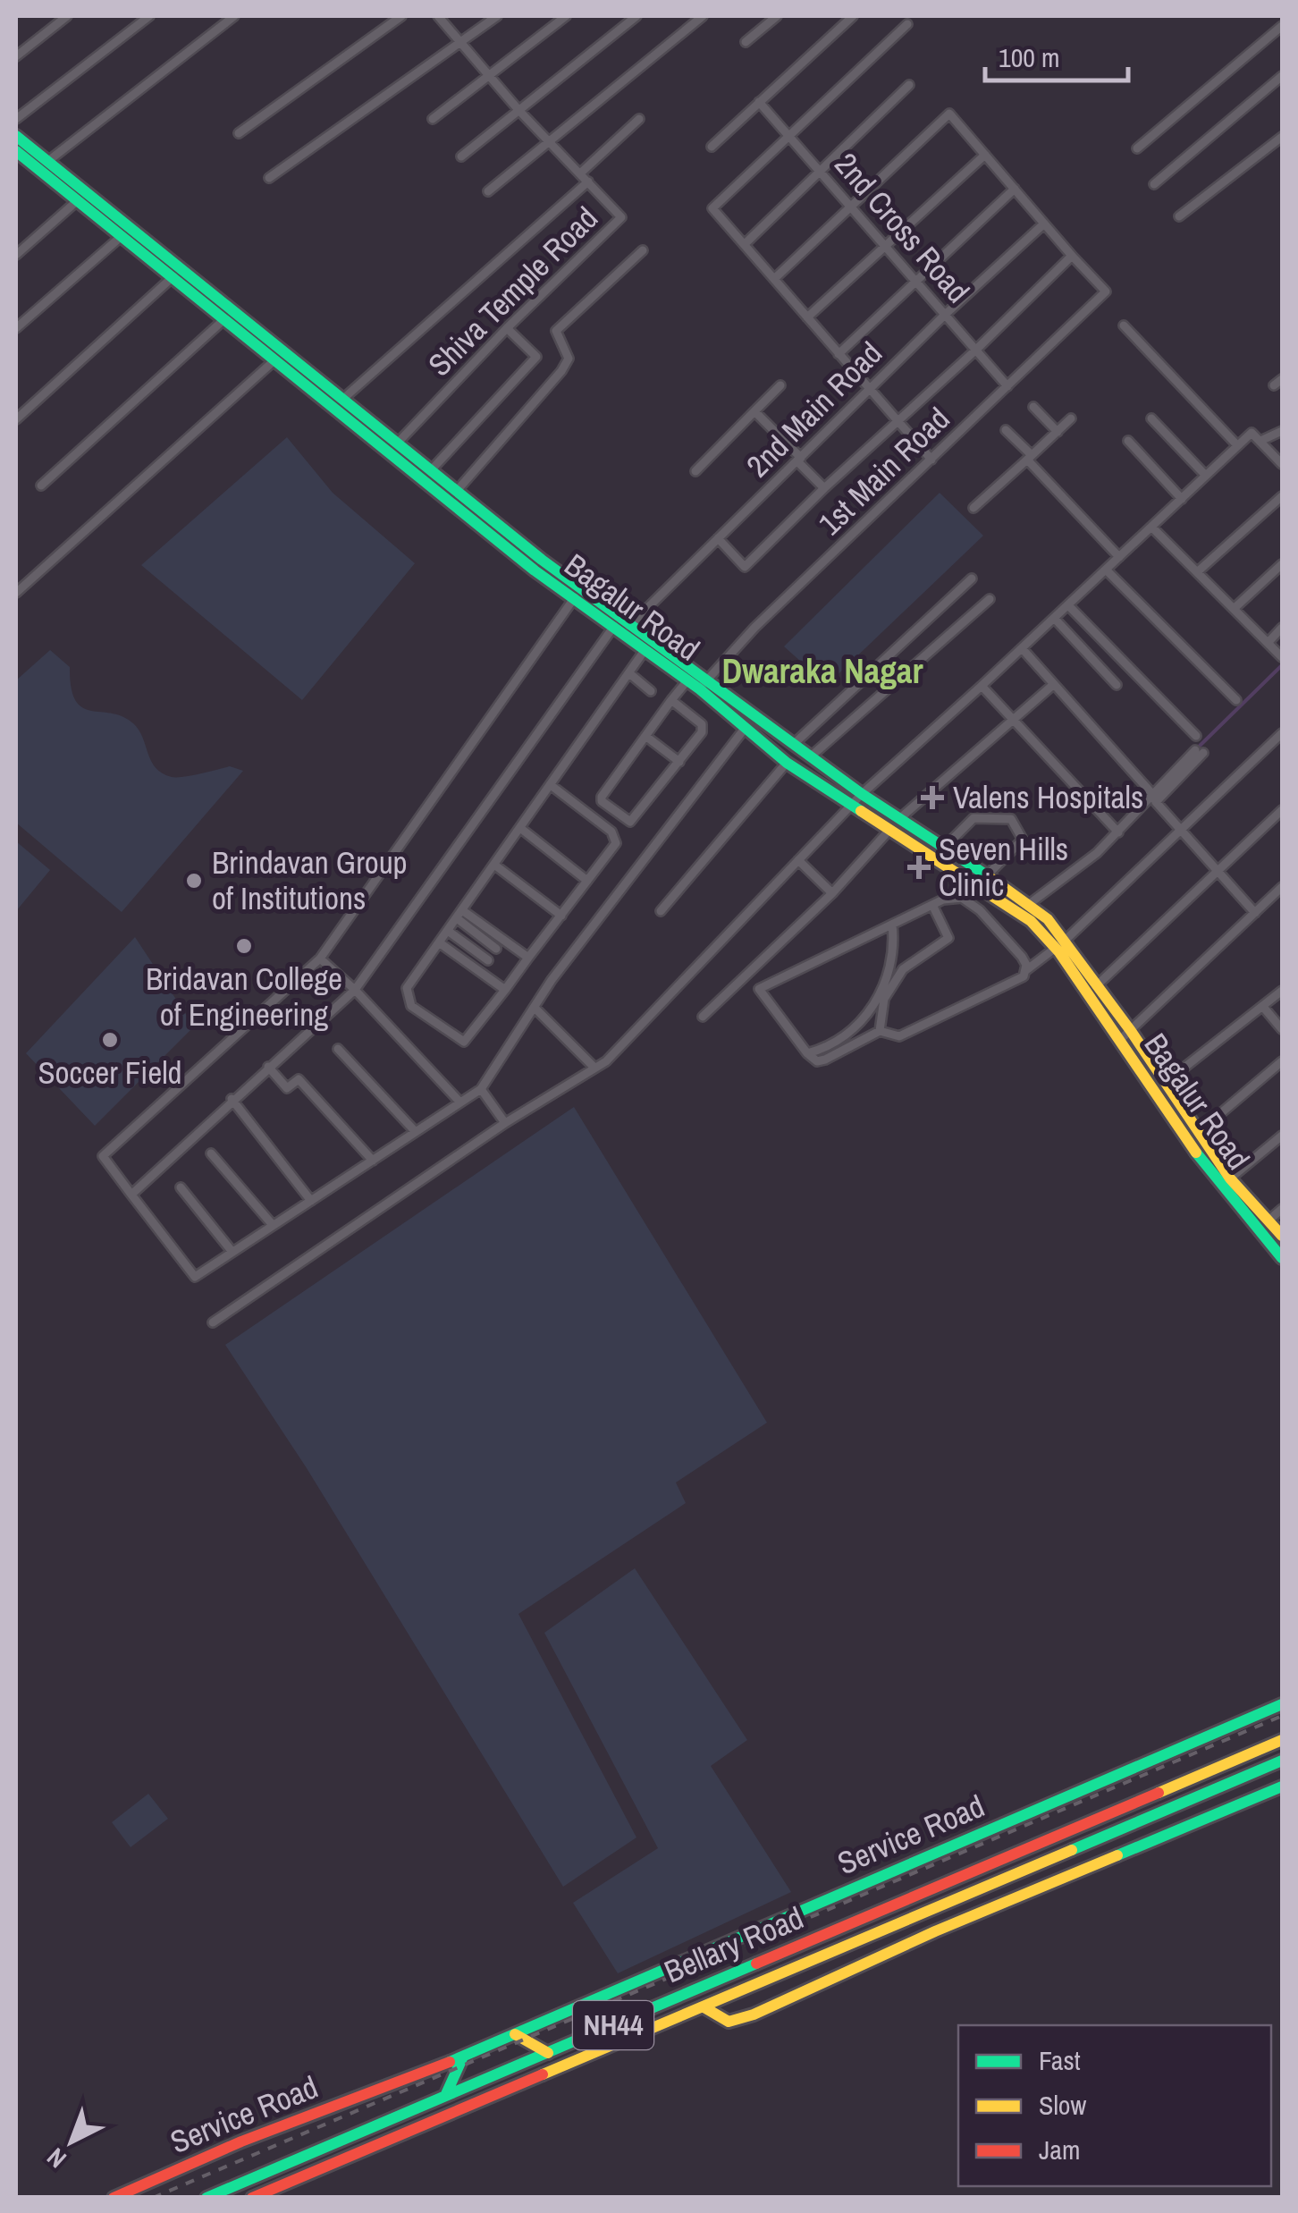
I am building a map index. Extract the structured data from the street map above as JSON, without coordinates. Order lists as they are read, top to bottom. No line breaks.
{"streets":{"main road":["Bagalur Road","Service Road","Bellary Road","NH44"],"street":["2nd Cross Road","Shiva Temple Road","2nd Main Road","1st Main Road"]},"crossings":[["2nd Cross Road","2nd Main Road"],["2nd Cross Road","1st Main Road"],["Shiva Temple Road","Bagalur Road"],["2nd Main Road","Bagalur Road"],["1st Main Road","Bagalur Road"]],"districts":["Dwaraka Nagar"],"places":{"health":["Valens Hospitals","Seven Hills Clinic"],"other":["Brindavan Group of Institutions","Bridavan College of Engineering","Soccer Field"]},"legend":["Fast","Slow","Jam"],"scale_bar":"100 m","north":"bottom left"}
